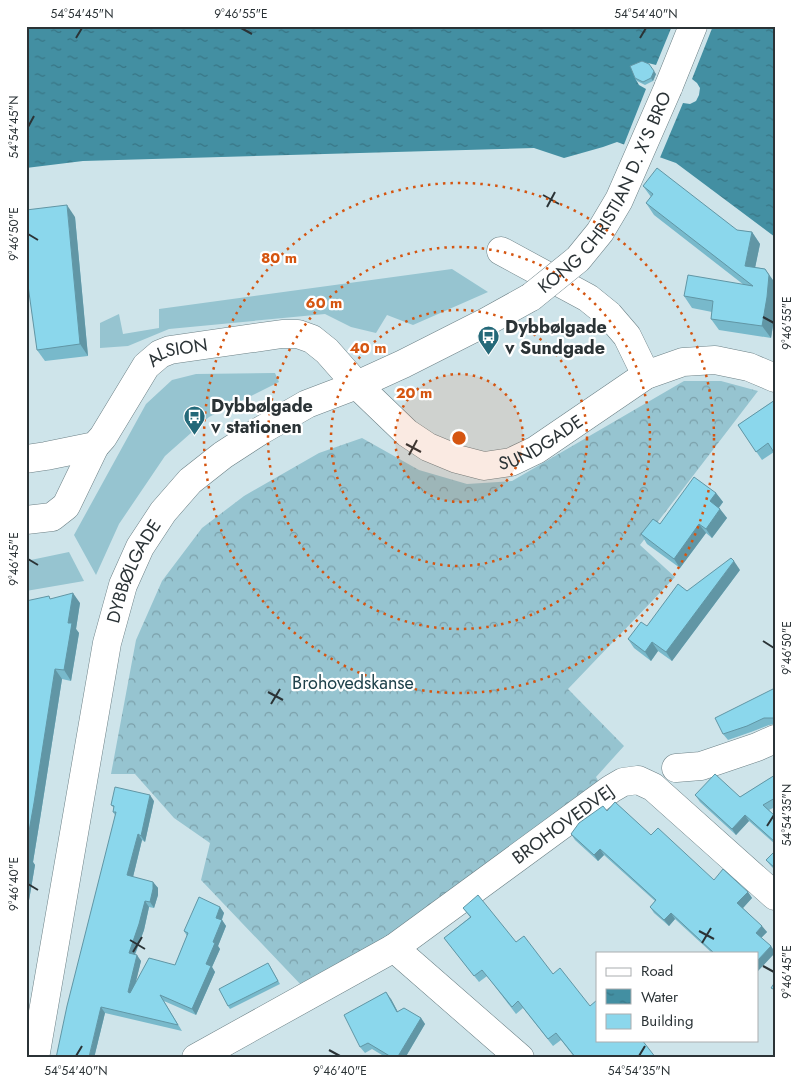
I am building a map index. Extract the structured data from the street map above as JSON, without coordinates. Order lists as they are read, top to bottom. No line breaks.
{"streets":{"street":["KONG CHRISTIAN D. X'S BRO","ALSION","SUNDGADE","DYBBØLGADE","BROHOVEDVEJ"]},"crossings":[["KONG CHRISTIAN D. X'S BRO","DYBBØLGADE"],["ALSION","SUNDGADE"],["ALSION","DYBBØLGADE"],["SUNDGADE","DYBBØLGADE"]],"parks":["Brohovedskanse"],"places":{"bus stop":["Dybbølgade v Sundgade","Dybbølgade v stationen"]},"legend":["Road","Water","Building"],"coordinates":["54°54'45\"N","9°46'55\"E","54°54'40\"N","9°46'50\"E","9°46'45\"E","54°54'35\"N","9°46'40\"E"],"rings":["80 m","60 m","40 m","20 m"]}
